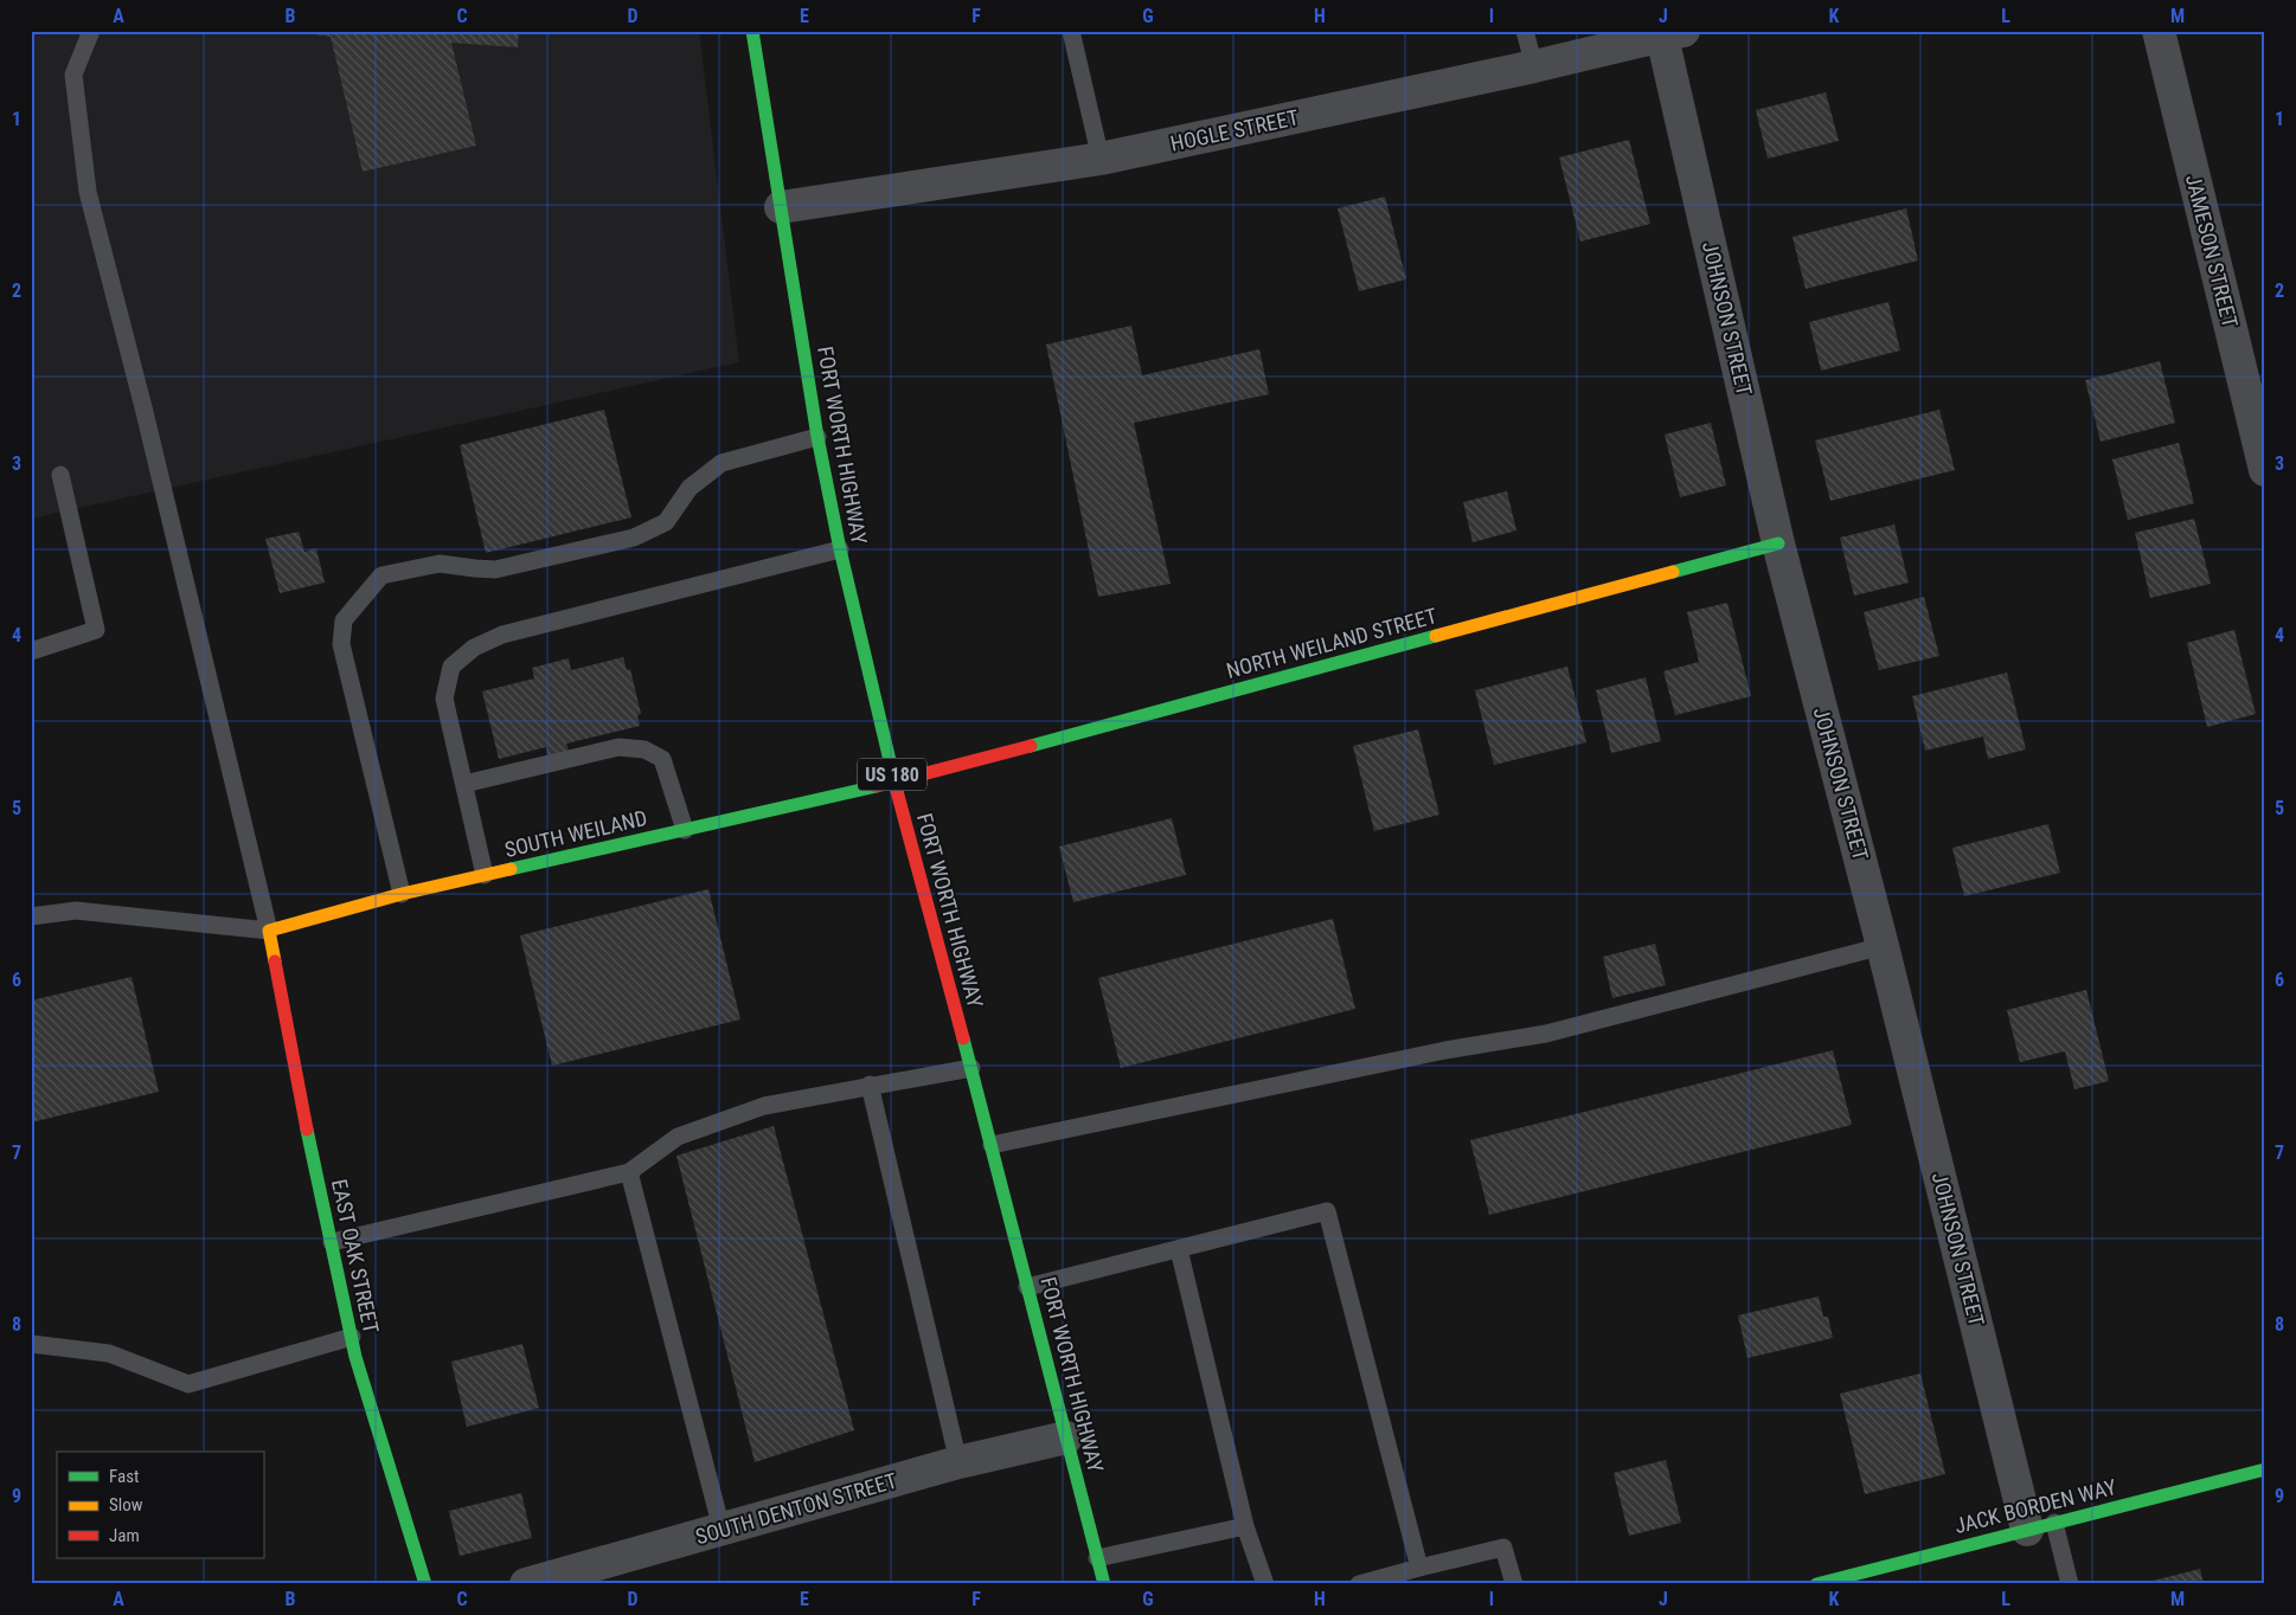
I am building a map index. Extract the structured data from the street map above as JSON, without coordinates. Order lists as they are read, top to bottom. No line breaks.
{"streets":{"street":["HOGLE STREET","JAMESON STREET","JOHNSON STREET","FORT WORTH HIGHWAY","NORTH WEILAND STREET","US 180","SOUTH WEILAND","EAST OAK STREET","JACK BORDEN WAY","SOUTH DENTON STREET"]},"crossings":[["HOGLE STREET","JOHNSON STREET"],["HOGLE STREET","FORT WORTH HIGHWAY"],["JOHNSON STREET","NORTH WEILAND STREET"],["JOHNSON STREET","JACK BORDEN WAY"],["FORT WORTH HIGHWAY","NORTH WEILAND STREET"],["FORT WORTH HIGHWAY","SOUTH WEILAND"],["FORT WORTH HIGHWAY","SOUTH DENTON STREET"],["NORTH WEILAND STREET","SOUTH WEILAND"],["SOUTH WEILAND","EAST OAK STREET"]],"legend":["Fast","Slow","Jam"],"grid":{"columns":["A","B","C","D","E","F","G","H","I","J","K","L","M"],"rows":["1","2","3","4","5","6","7","8","9"]}}
